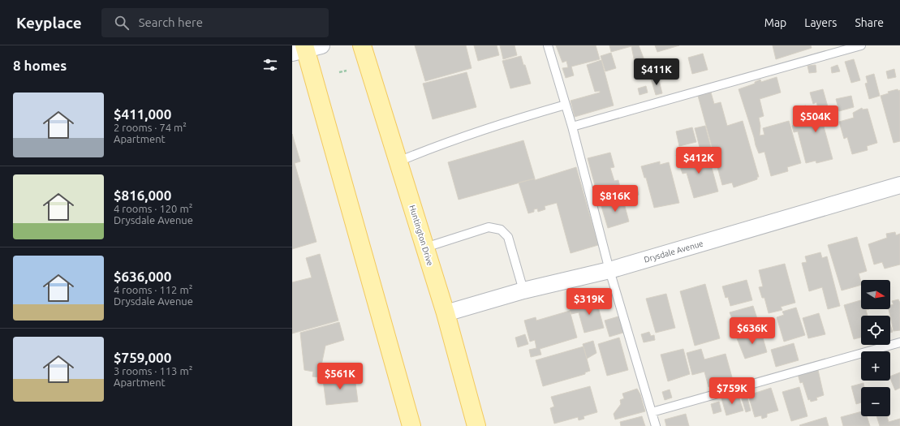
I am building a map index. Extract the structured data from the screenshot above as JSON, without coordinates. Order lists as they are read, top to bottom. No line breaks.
{"streets":{"main road":["Huntington Drive"],"street":["Drysdale Avenue"]},"crossings":[["Huntington Drive","Drysdale Avenue"]],"north":"right","page":{"header":"Keyplace","search":"Search here","nav":["Map","Layers","Share"],"heading":"8 homes","price":["$411K","$504K","$412K","$816K","$319K","$636K","$561K","$759K"],"list":[{"name":"$411,000","note":"2 rooms · 74 m² · Apartment"},{"name":"$816,000","note":"4 rooms · 120 m² · Drysdale Avenue"},{"name":"$636,000","note":"4 rooms · 112 m² · Drysdale Avenue"},{"name":"$759,000","note":"3 rooms · 113 m² · Apartment"}],"map_buttons":["+","−"]}}
